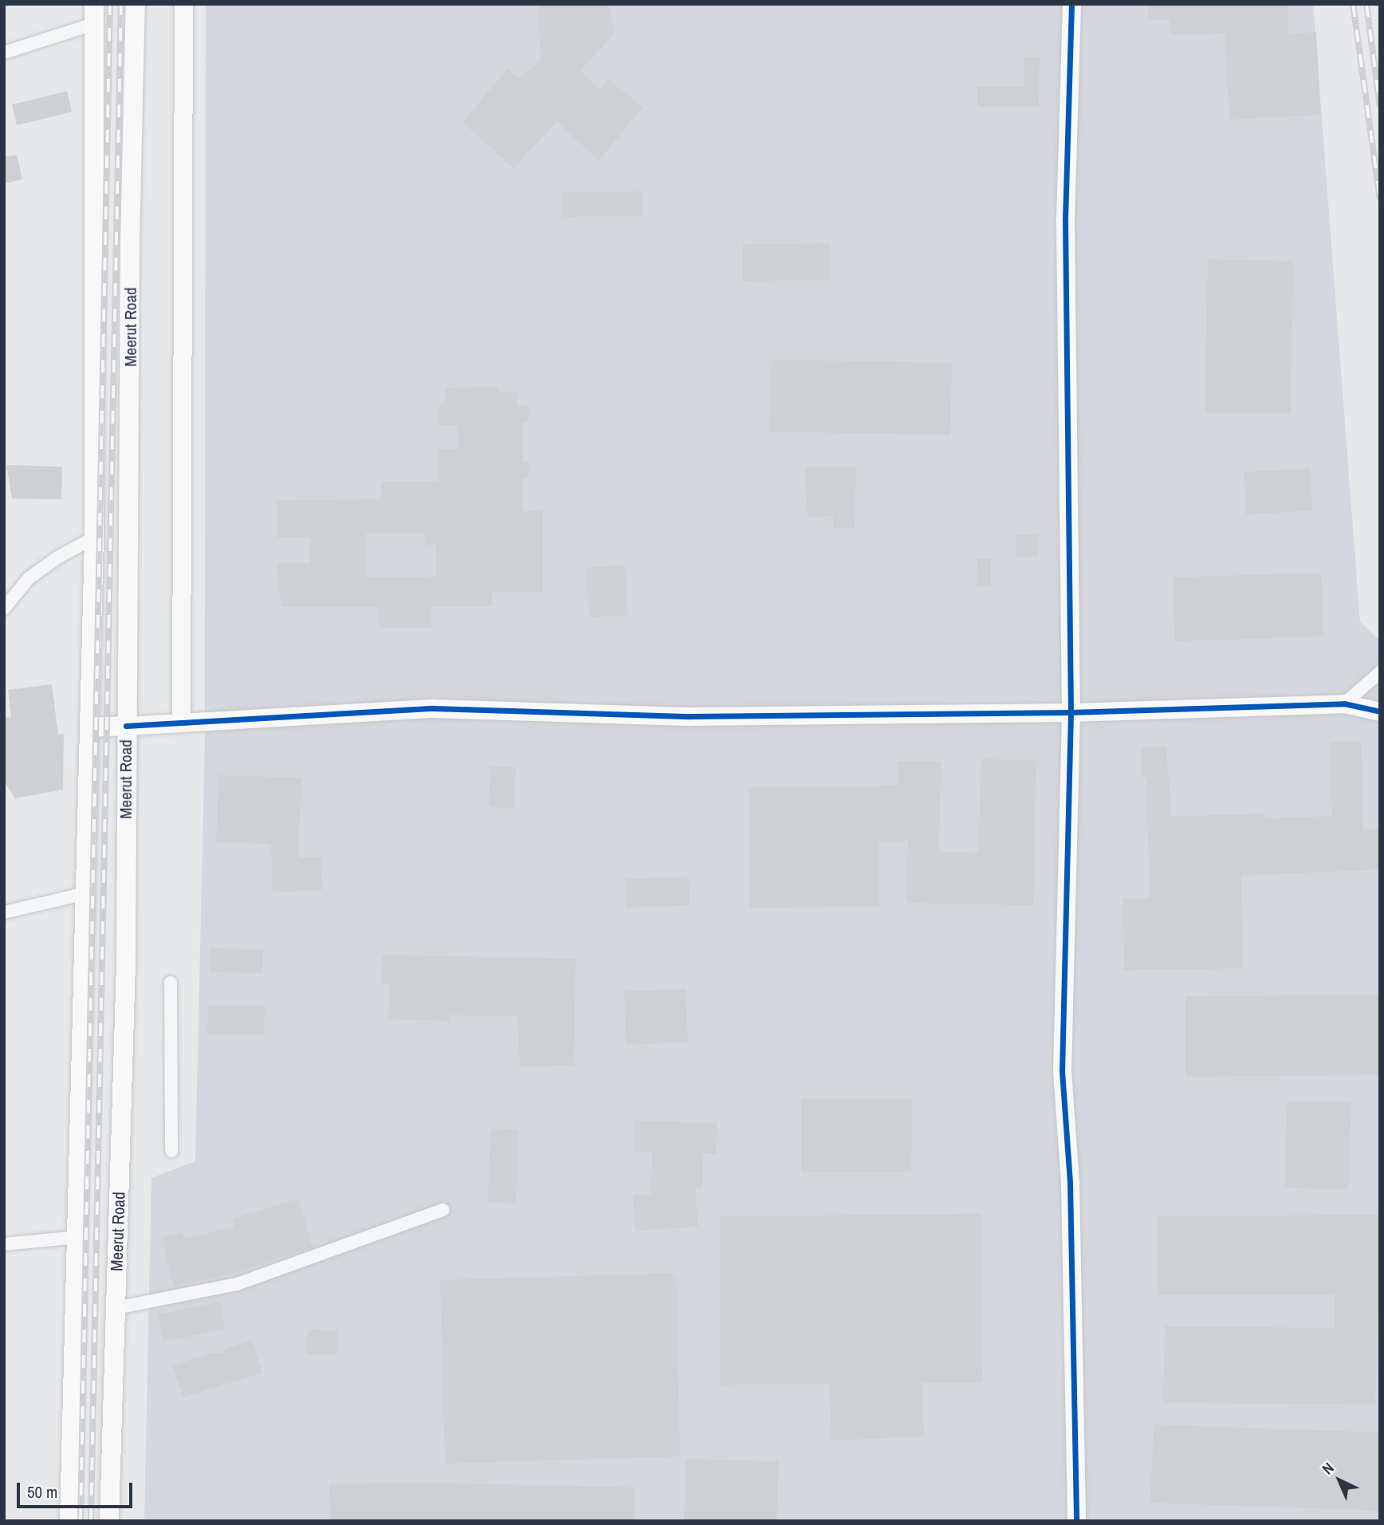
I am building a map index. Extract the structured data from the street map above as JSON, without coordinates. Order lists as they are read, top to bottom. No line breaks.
{"streets":{"main road":["Meerut Road"]},"scale_bar":"50 m","north":"top left"}
